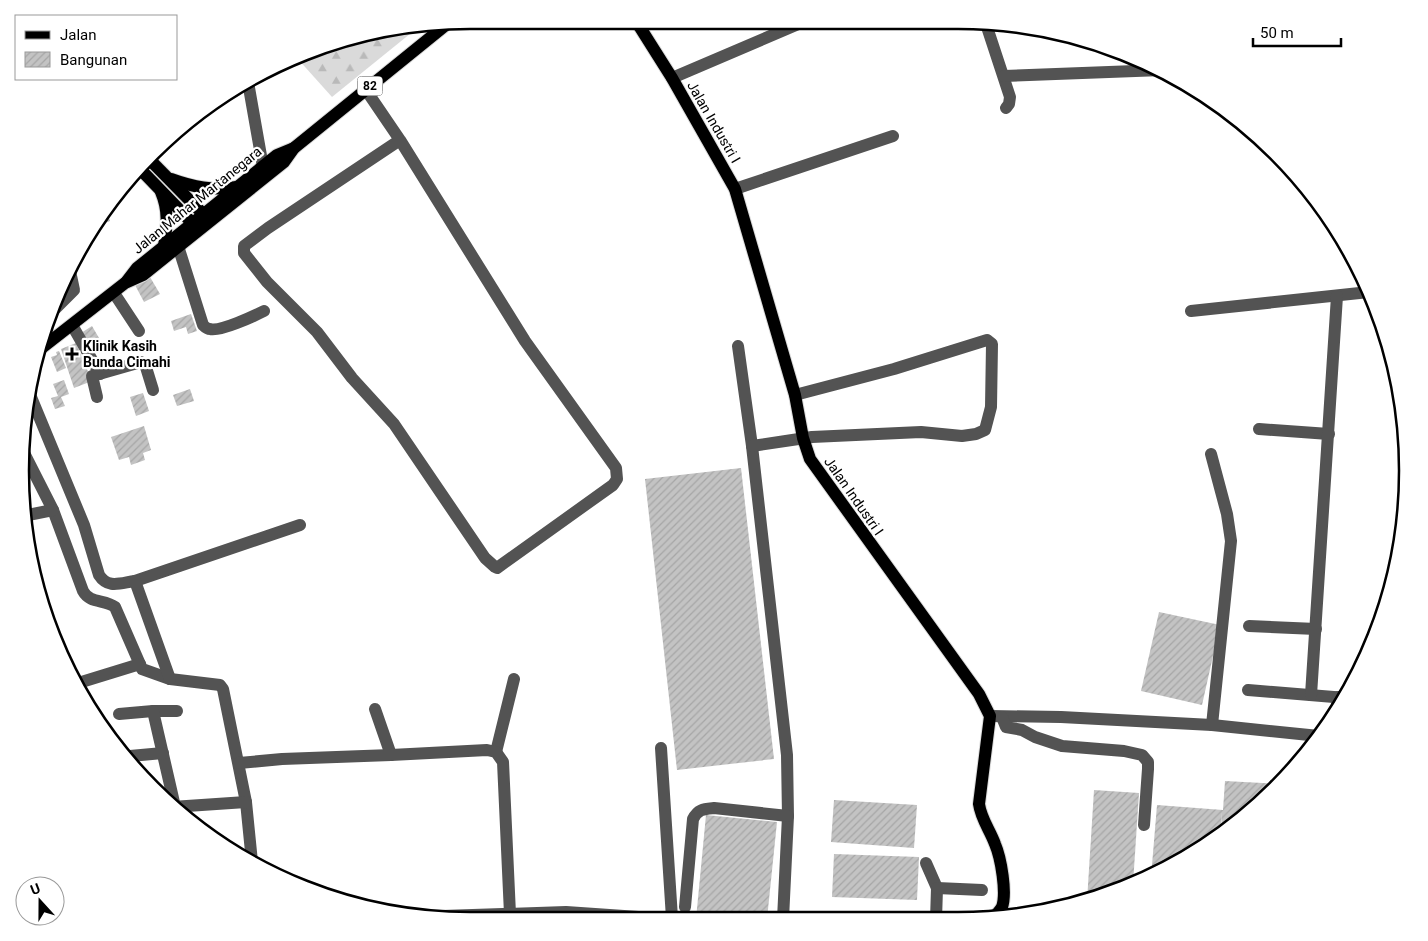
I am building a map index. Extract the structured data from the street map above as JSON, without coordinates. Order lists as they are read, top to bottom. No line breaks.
{"streets":{"main road":["82","Jalan Industri I","Jalan Mahar Martanegara"]},"places":{"health":["Klinik Kasih Bunda Cimahi"]},"legend":["Jalan","Bangunan"],"scale_bar":"50 m","north":"top"}
